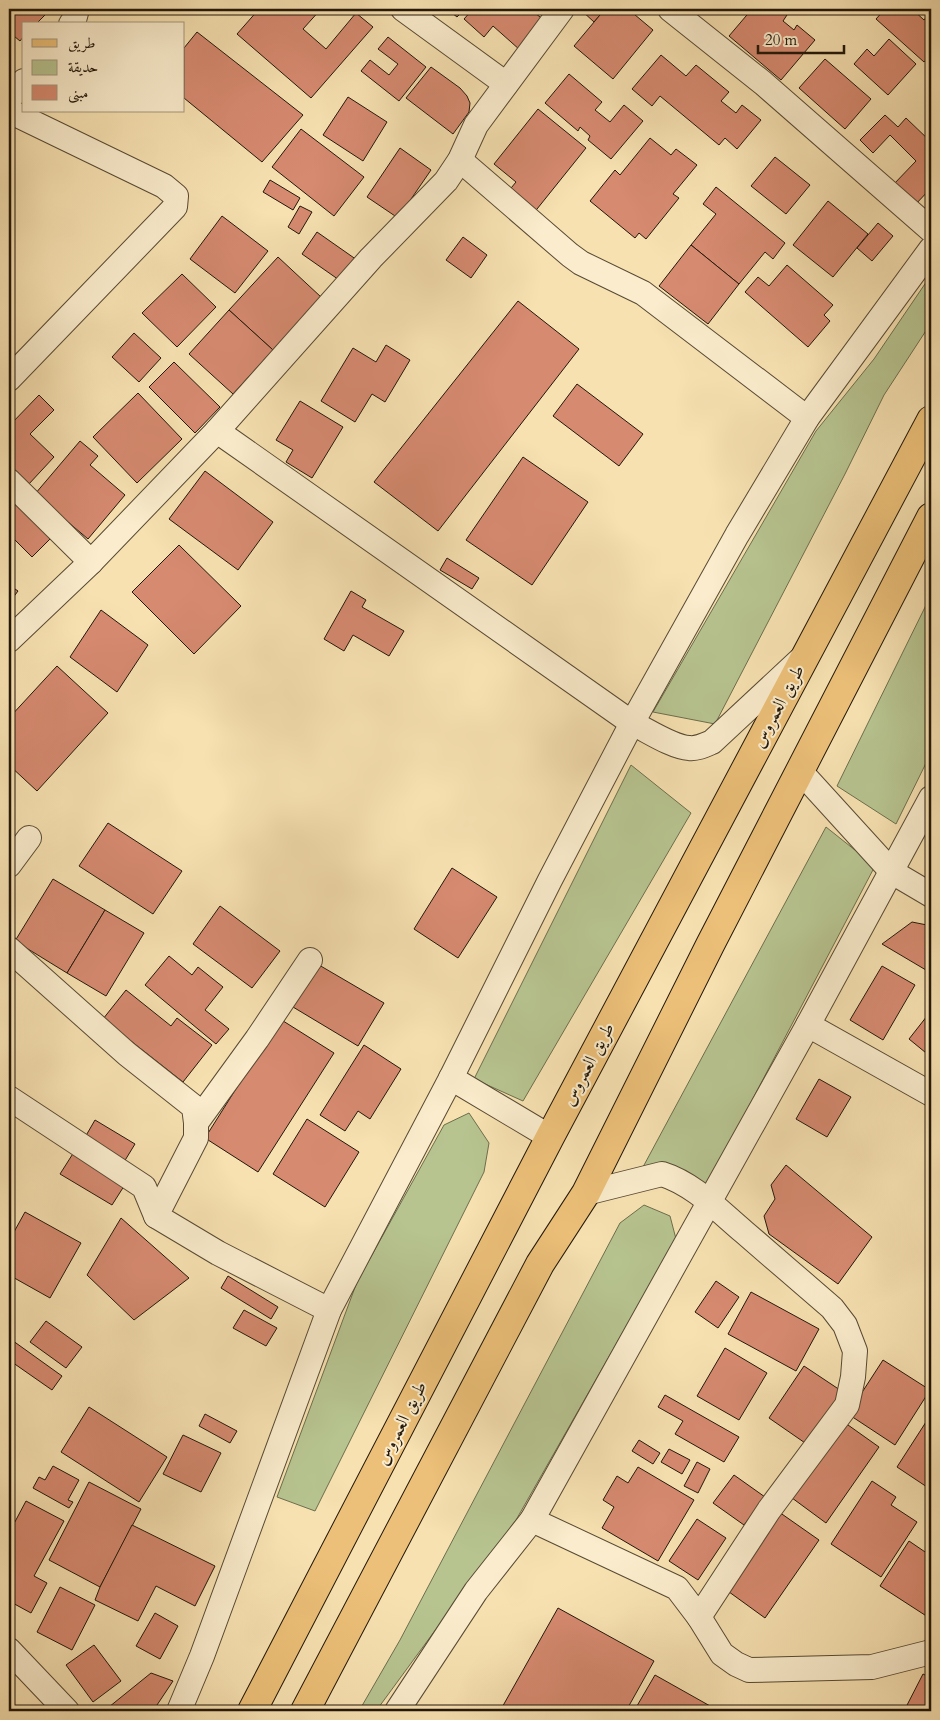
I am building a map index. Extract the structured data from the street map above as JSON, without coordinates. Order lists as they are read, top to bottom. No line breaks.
{"streets":{"main road":["طريق العمروس"]},"legend":["طريق","حديقة","مبنى"],"scale_bar":"20 m"}
